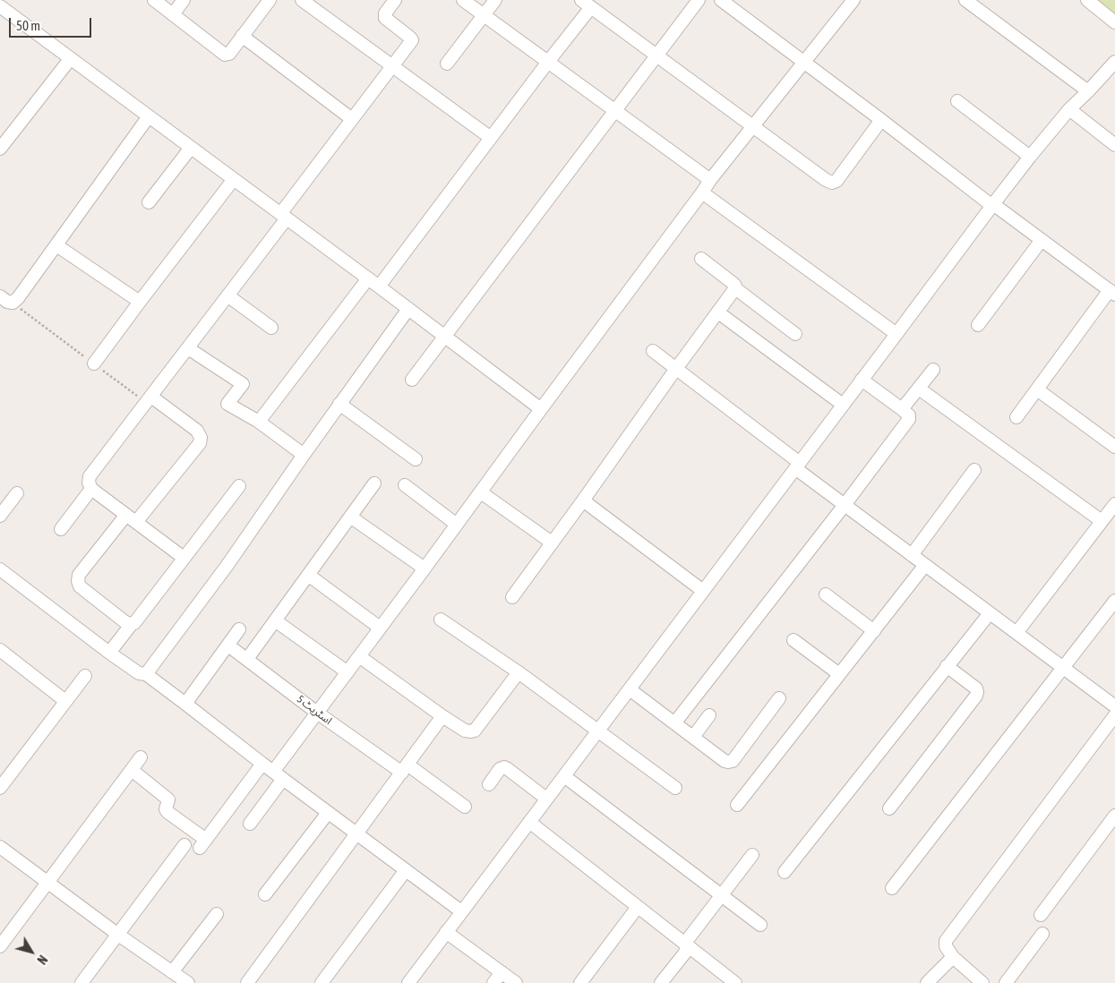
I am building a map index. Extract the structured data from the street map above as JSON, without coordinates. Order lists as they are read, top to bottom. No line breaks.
{"streets":{"street":["اسٹریٹ 5"]},"scale_bar":"50 m","north":"bottom right"}
